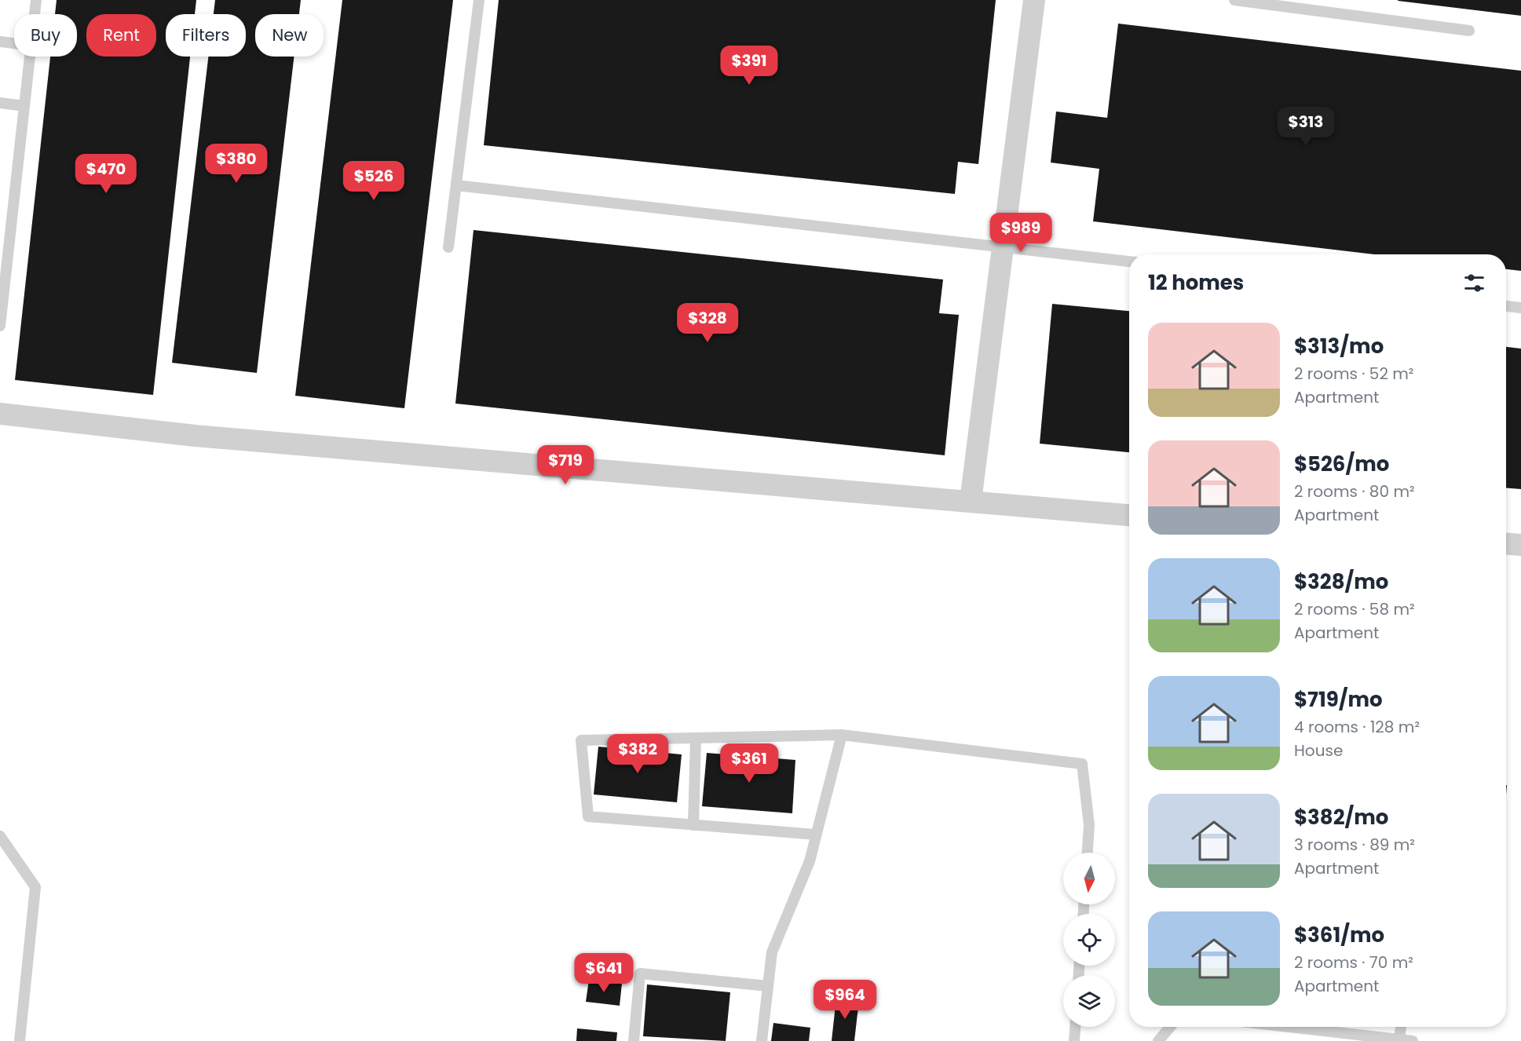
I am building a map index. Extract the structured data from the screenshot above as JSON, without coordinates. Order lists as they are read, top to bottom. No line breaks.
{"north":"bottom","page":{"chip":["Buy","Rent","Filters","New"],"price":["$391","$313","$380","$470","$526","$989","$328","$719","$382","$361","$641","$964"],"heading":"12 homes","list":[{"name":"$313/mo","note":"2 rooms · 52 m² · Apartment"},{"name":"$526/mo","note":"2 rooms · 80 m² · Apartment"},{"name":"$328/mo","note":"2 rooms · 58 m² · Apartment"},{"name":"$719/mo","note":"4 rooms · 128 m² · House"},{"name":"$382/mo","note":"3 rooms · 89 m² · Apartment"},{"name":"$361/mo","note":"2 rooms · 70 m² · Apartment"}]}}
